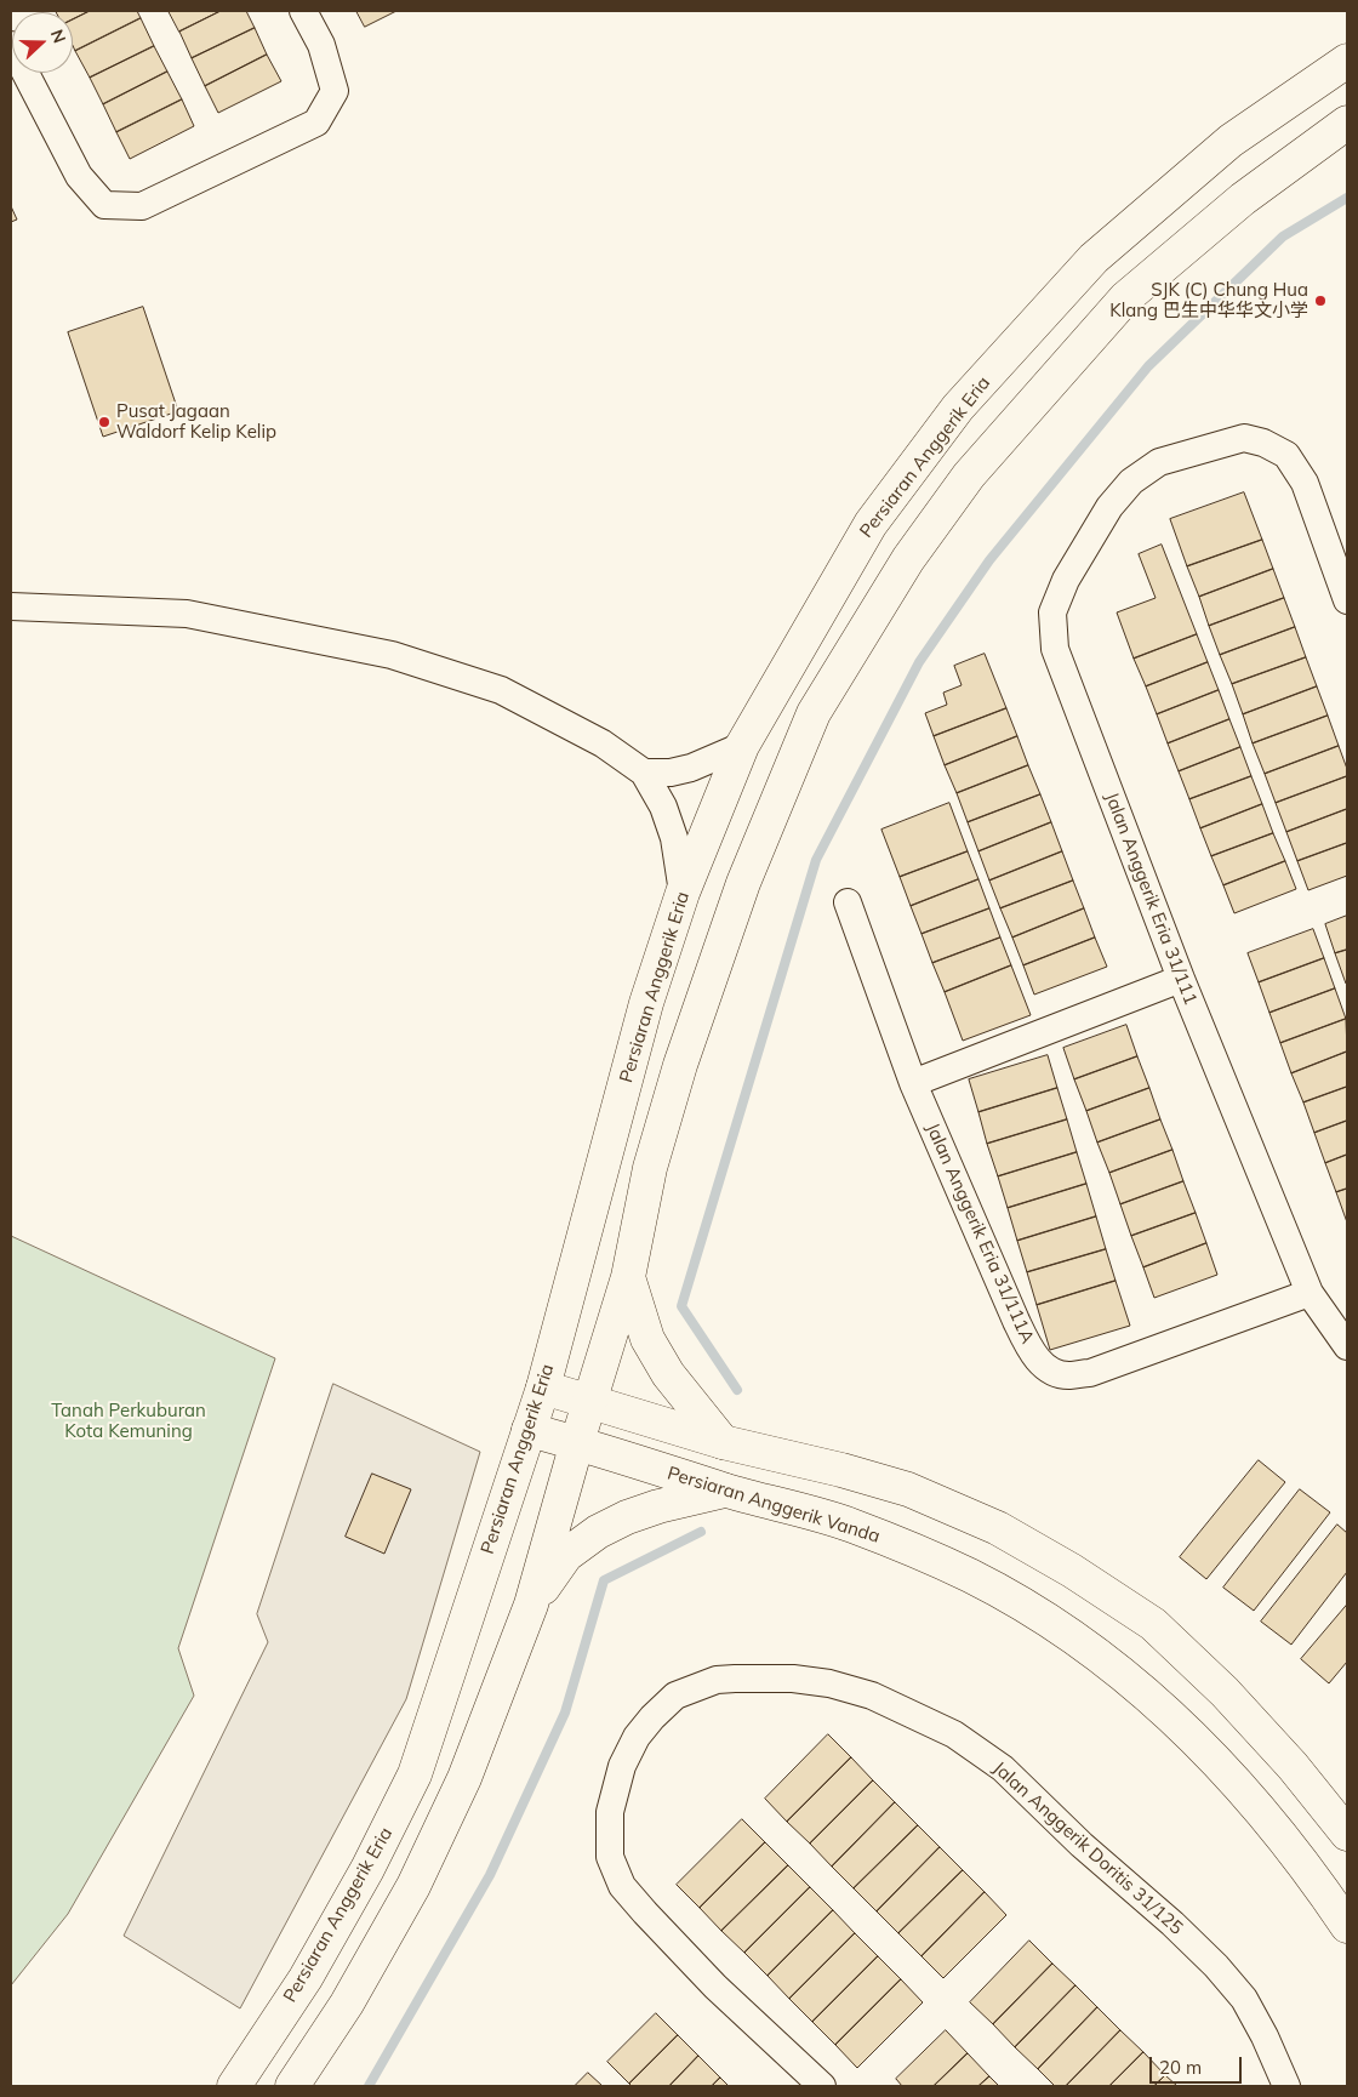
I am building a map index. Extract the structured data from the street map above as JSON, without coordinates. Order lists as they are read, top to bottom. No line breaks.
{"streets":{"main road":["Persiaran Anggerik Eria","Persiaran Anggerik Vanda"],"street":["Jalan Anggerik Eria 31/111","Jalan Anggerik Eria 31/111A","Jalan Anggerik Doritis 31/125"]},"crossings":[["Persiaran Anggerik Eria","Persiaran Anggerik Vanda"],["Jalan Anggerik Eria 31/111","Jalan Anggerik Eria 31/111A"]],"parks":["Tanah Perkuburan Kota Kemuning"],"places":["SJK (C) Chung Hua Klang 巴生中华华文小学","Pusat Jagaan Waldorf Kelip Kelip"],"scale_bar":"20 m","north":"right"}
